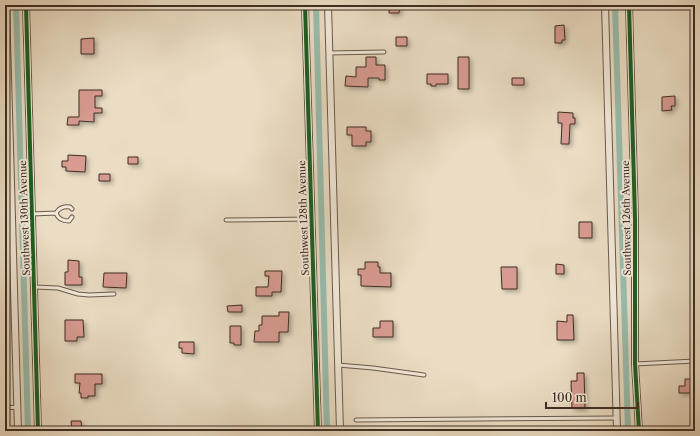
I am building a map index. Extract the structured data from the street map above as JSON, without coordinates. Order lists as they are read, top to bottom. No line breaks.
{"streets":{"street":["Southwest 130th Avenue","Southwest 128th Avenue","Southwest 126th Avenue"]},"scale_bar":"100 m"}
